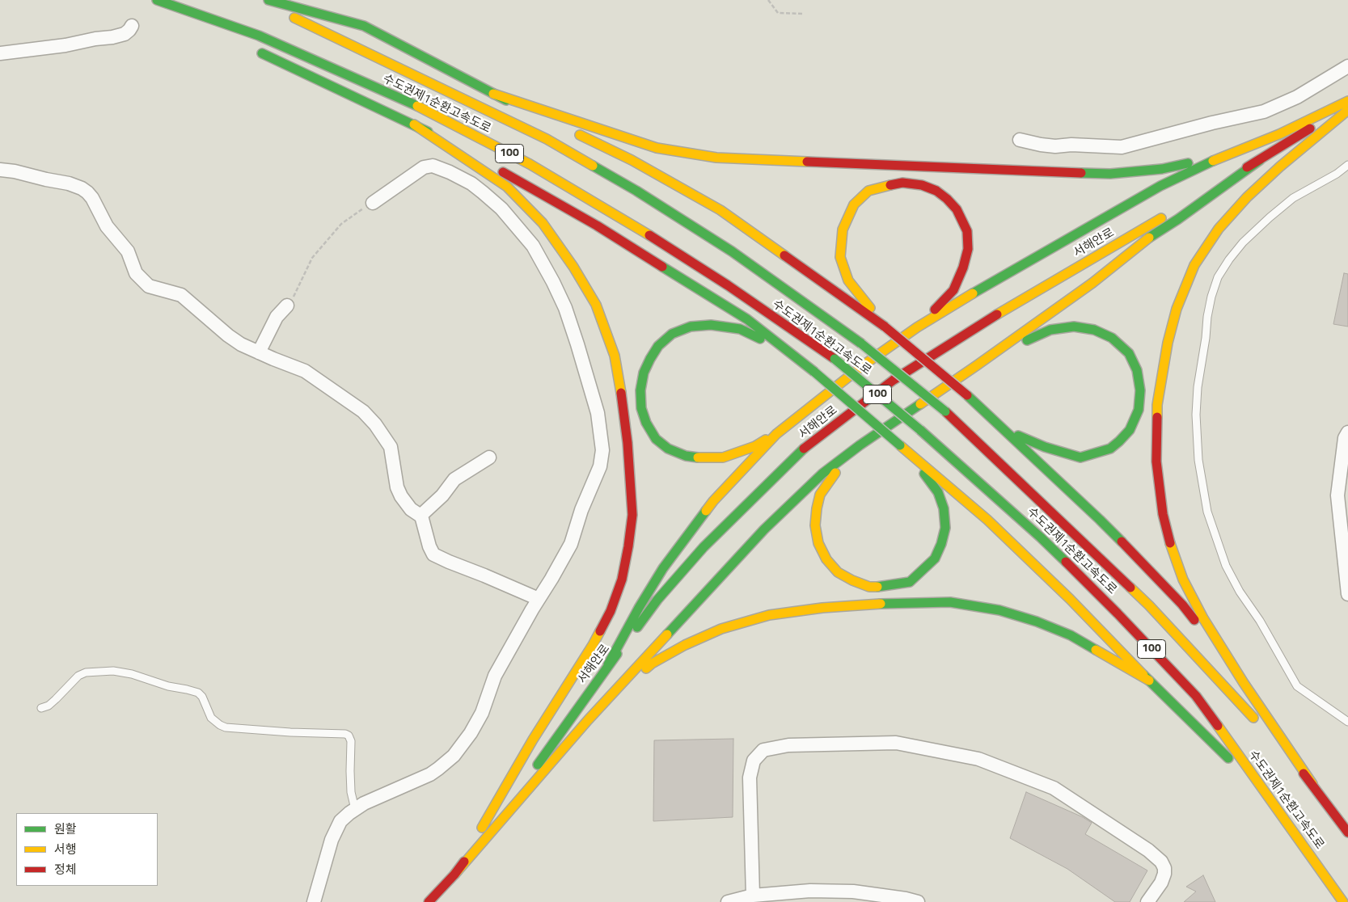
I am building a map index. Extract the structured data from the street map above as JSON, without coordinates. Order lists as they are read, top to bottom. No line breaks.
{"streets":{"main road":["수도권제1순환고속도로","100","서해안로"]},"legend":["원활","서행","정체"]}
